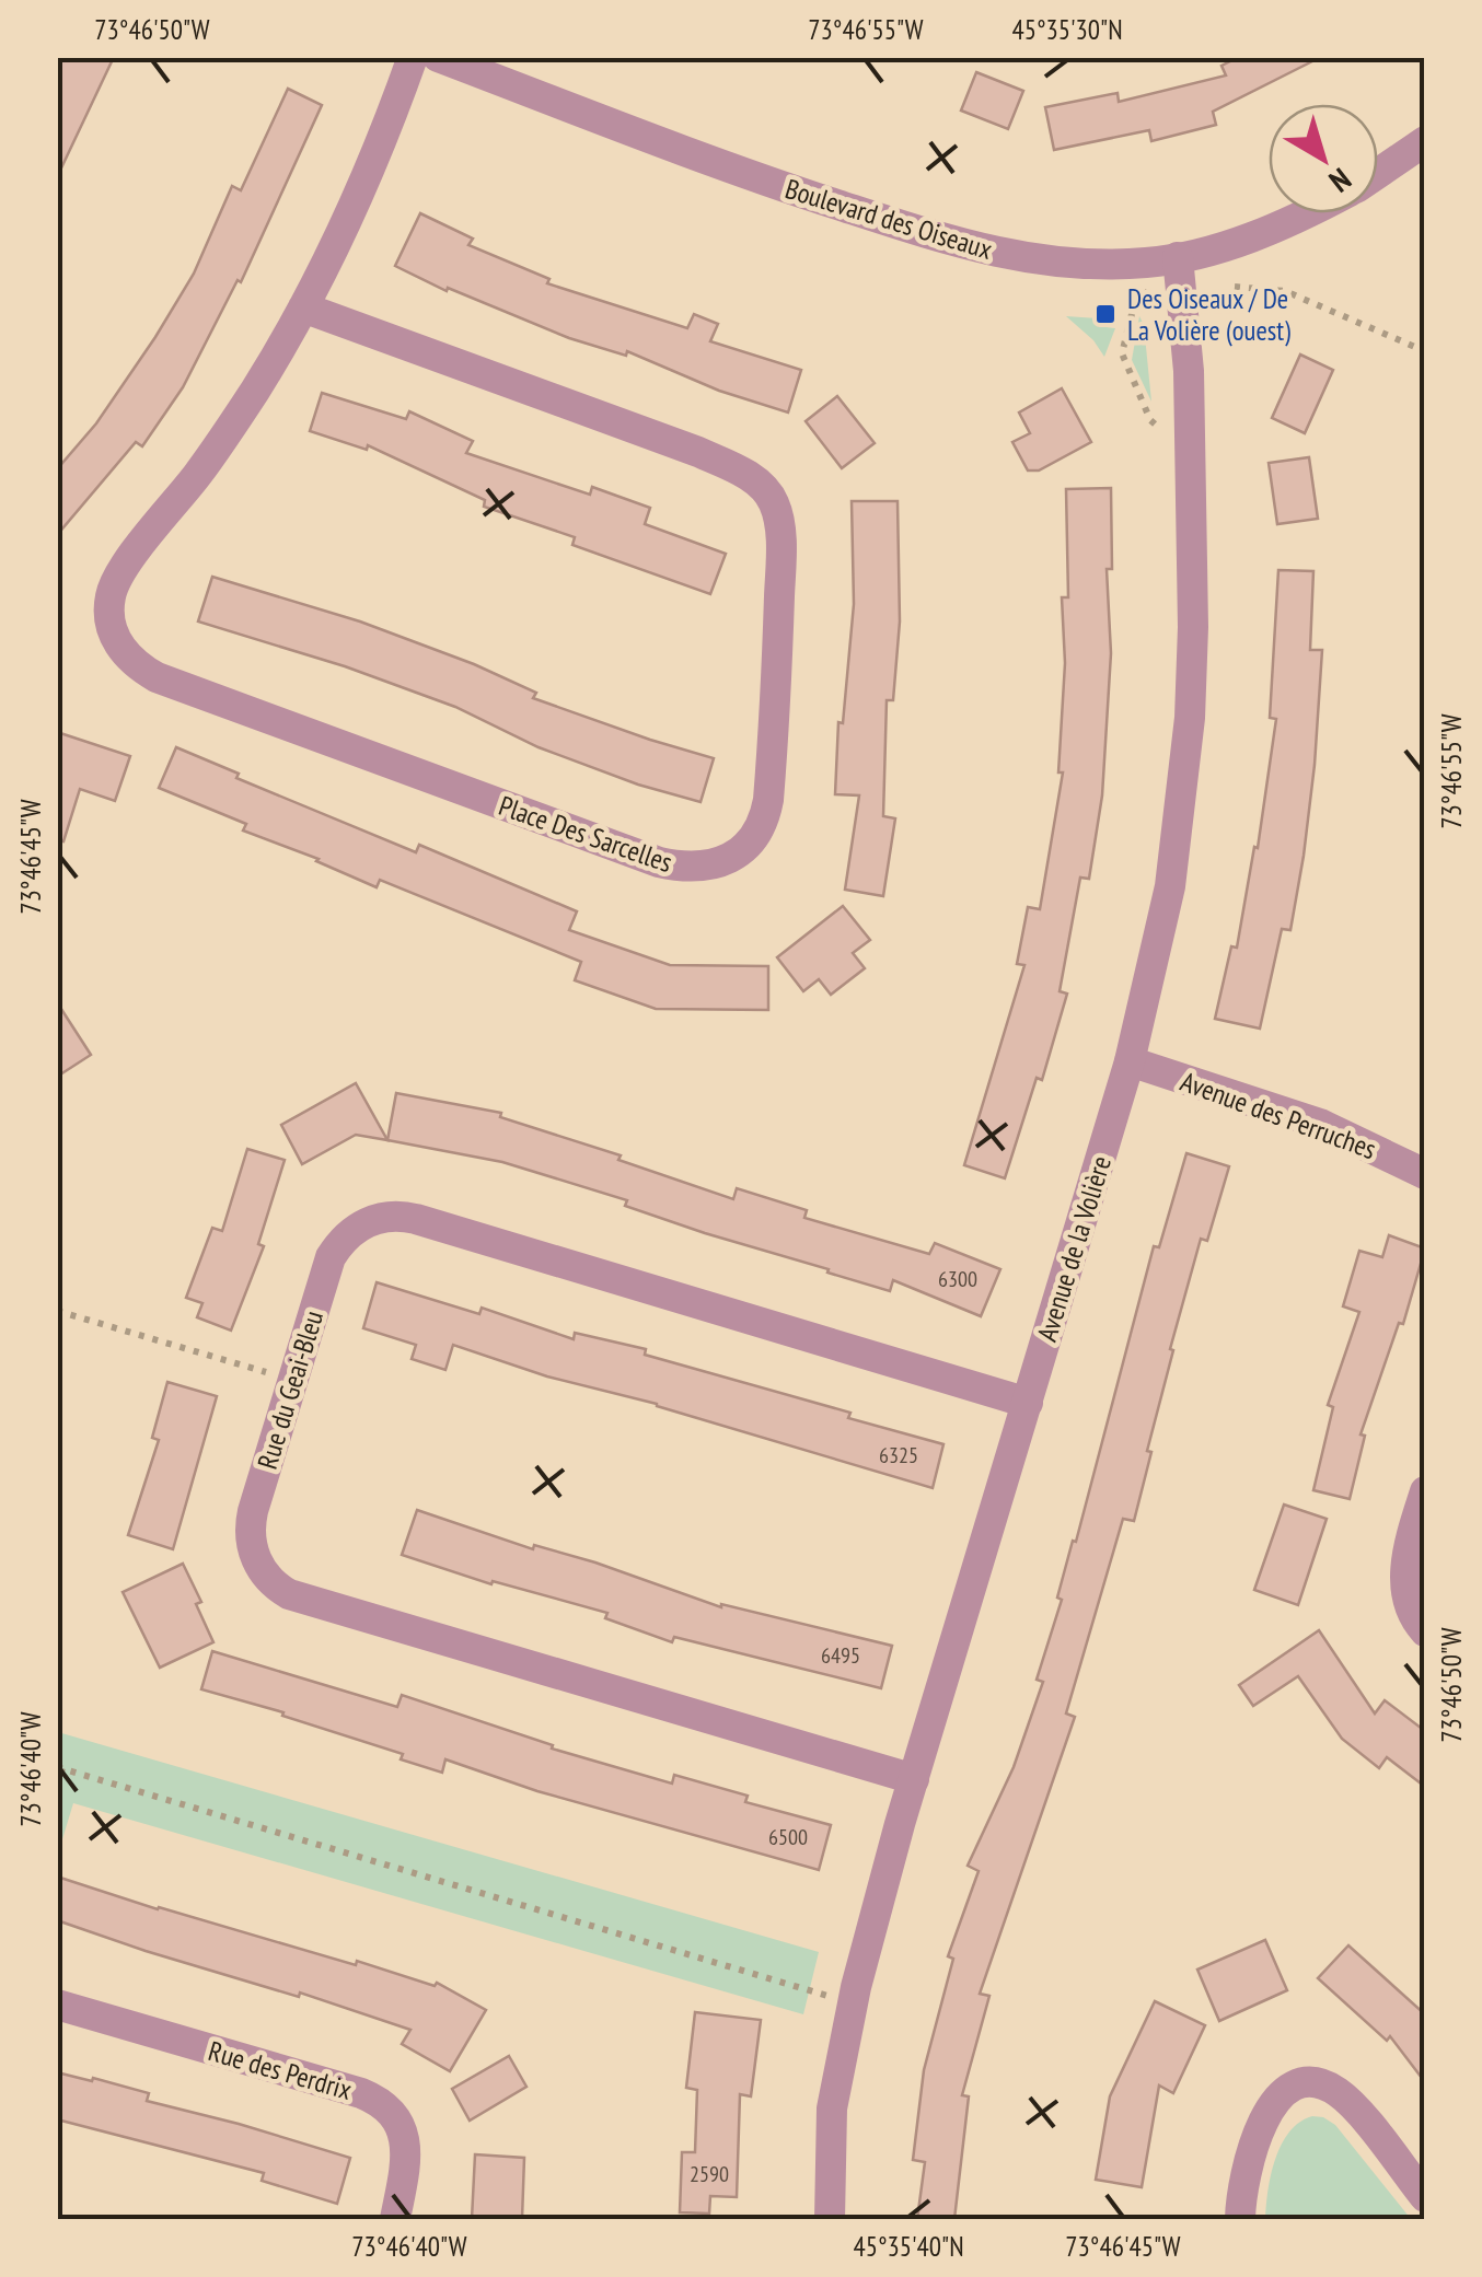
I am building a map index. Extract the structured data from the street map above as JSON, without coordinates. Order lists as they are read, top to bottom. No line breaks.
{"streets":{"street":["Boulevard des Oiseaux","Place Des Sarcelles","Avenue des Perruches","Avenue de la Volière","Rue du Geai-Bleu","Rue des Perdrix"]},"crossings":[["Boulevard des Oiseaux","Avenue de la Volière"],["Avenue des Perruches","Avenue de la Volière"],["Avenue de la Volière","Rue du Geai-Bleu"]],"places":{"transit":["Des Oiseaux / De La Volière (ouest)"]},"house_numbers":["6300","6325","6495","6500","2590"],"north":"bottom right","coordinates":["73°46'50\"W","73°46'55\"W","45°35'30\"N","73°46'45\"W","73°46'40\"W","45°35'40\"N"]}
